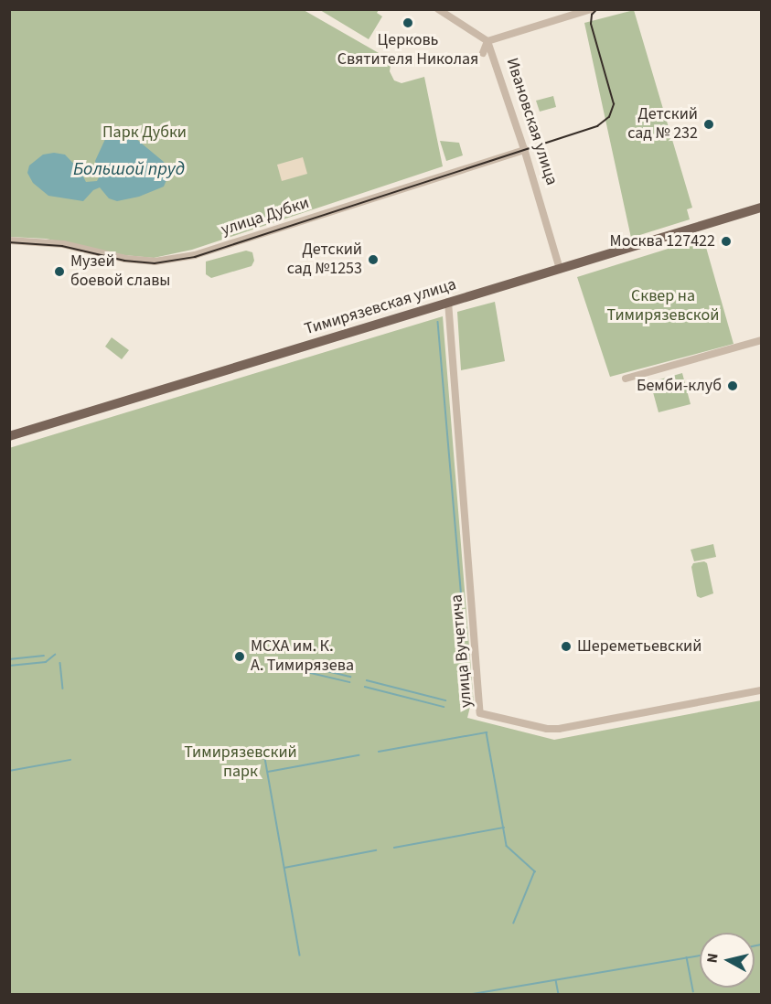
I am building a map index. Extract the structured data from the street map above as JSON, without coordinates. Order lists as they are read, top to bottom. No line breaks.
{"streets":{"main road":["Тимирязевская улица"],"street":["Ивановская улица","улица Дубки","улица Вучетича"]},"crossings":[["Ивановская улица","улица Дубки"],["Ивановская улица","Тимирязевская улица"],["Тимирязевская улица","улица Вучетича"]],"water":["Большой пруд"],"parks":["Парк Дубки","Сквер на Тимирязевской","Тимирязевский парк"],"places":["Церковь Святителя Николая","Детский сад № 232","Москва 127422","Детский сад №1253","Музей боевой славы","Бемби-клуб","Шереметьевский","МСХА им. К. А. Тимирязева"],"north":"left"}
